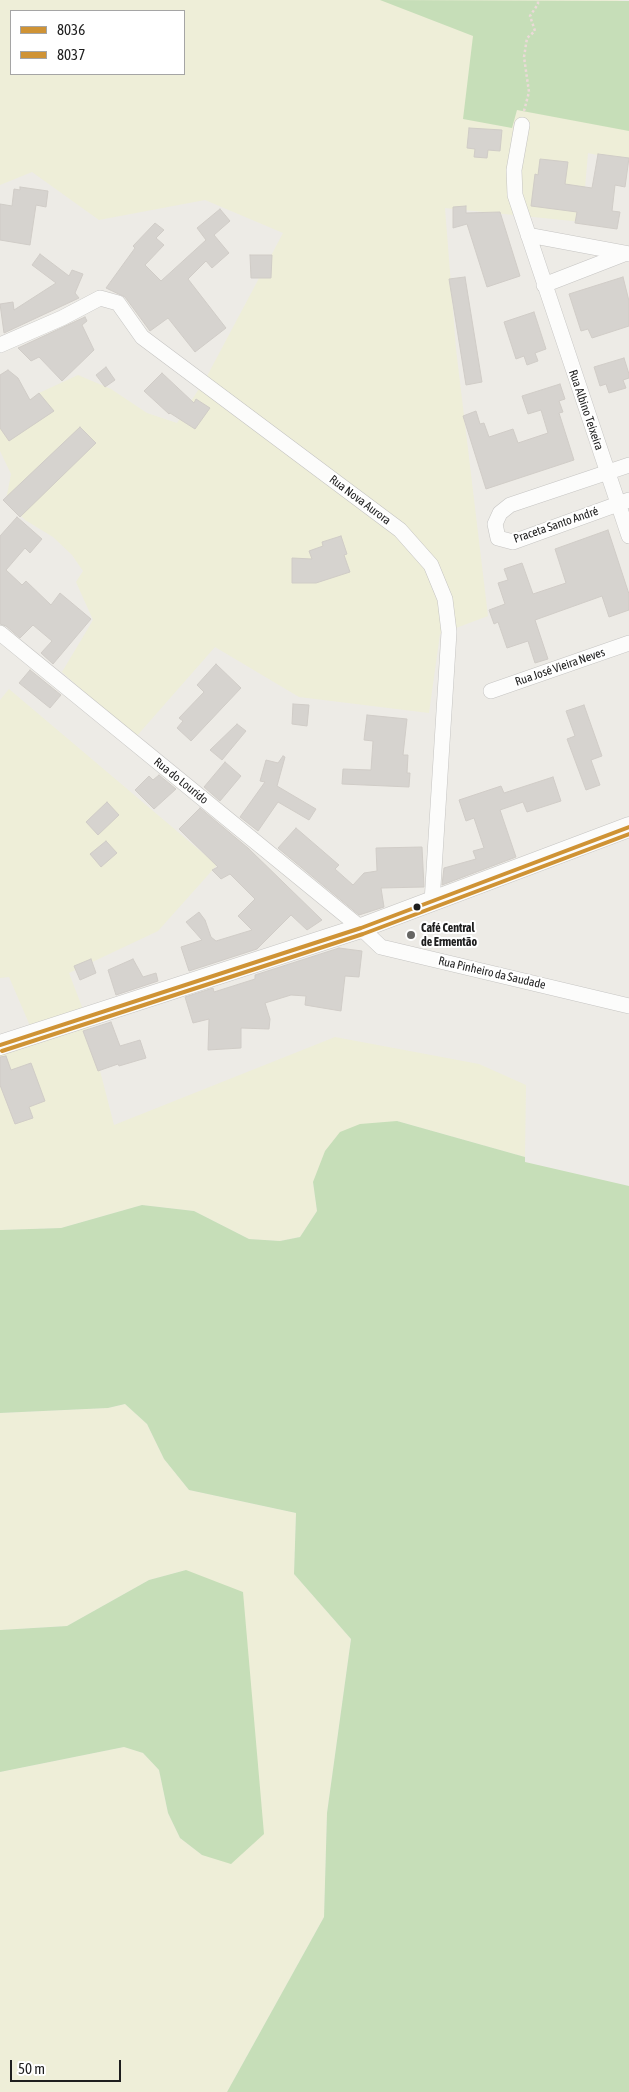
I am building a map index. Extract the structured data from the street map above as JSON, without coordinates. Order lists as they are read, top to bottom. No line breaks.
{"streets":{"street":["Rua Albino Teixeira","Rua Nova Aurora","Praceta Santo André","Rua José Vieira Neves","Rua do Lourido","Rua Pinheiro da Saudade"]},"crossings":[["Rua Albino Teixeira","Praceta Santo André"],["Rua do Lourido","Rua Pinheiro da Saudade"]],"places":["Café Central de Ermentão"],"lines":["transit line 8036","transit line 8037"],"legend":["8036","8037"],"scale_bar":"50 m"}
